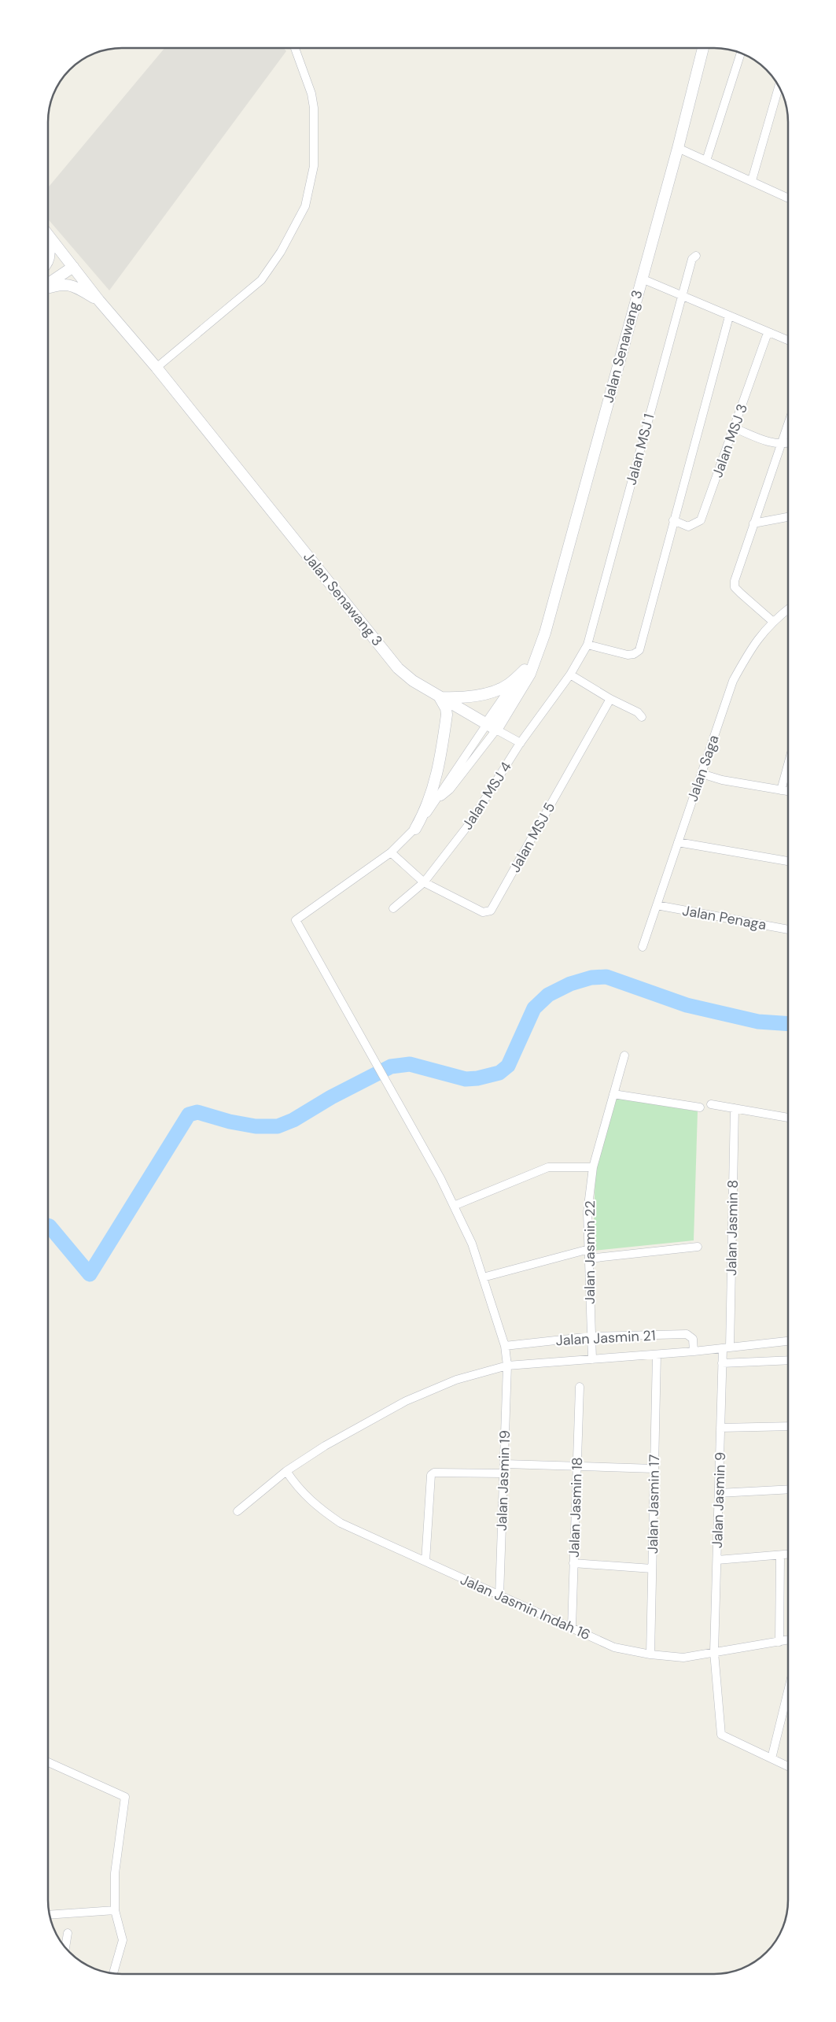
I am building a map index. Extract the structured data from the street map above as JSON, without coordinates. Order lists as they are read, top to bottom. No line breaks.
{"streets":{"street":["Jalan Senawang 3","Jalan MSJ 3","Jalan MSJ 1","Jalan Saga","Jalan MSJ 4","Jalan MSJ 5","Jalan Penaga","Jalan Jasmin 8","Jalan Jasmin 22","Jalan Jasmin 21","Jalan Jasmin 19","Jalan Jasmin 9","Jalan Jasmin 17","Jalan Jasmin 18","Jalan Jasmin Indah 16"]},"crossings":[["Jalan MSJ 1","Jalan MSJ 4"],["Jalan Saga","Jalan Penaga"],["Jalan MSJ 4","Jalan MSJ 5"],["Jalan MSJ 5","Jalan Jasmin 19"],["Jalan Jasmin 8","Jalan Jasmin 9"],["Jalan Jasmin 22","Jalan Jasmin 21"],["Jalan Jasmin 21","Jalan Jasmin 19"],["Jalan Jasmin 19","Jalan Jasmin Indah 16"],["Jalan Jasmin 9","Jalan Jasmin Indah 16"],["Jalan Jasmin 17","Jalan Jasmin Indah 16"],["Jalan Jasmin 18","Jalan Jasmin Indah 16"]]}
